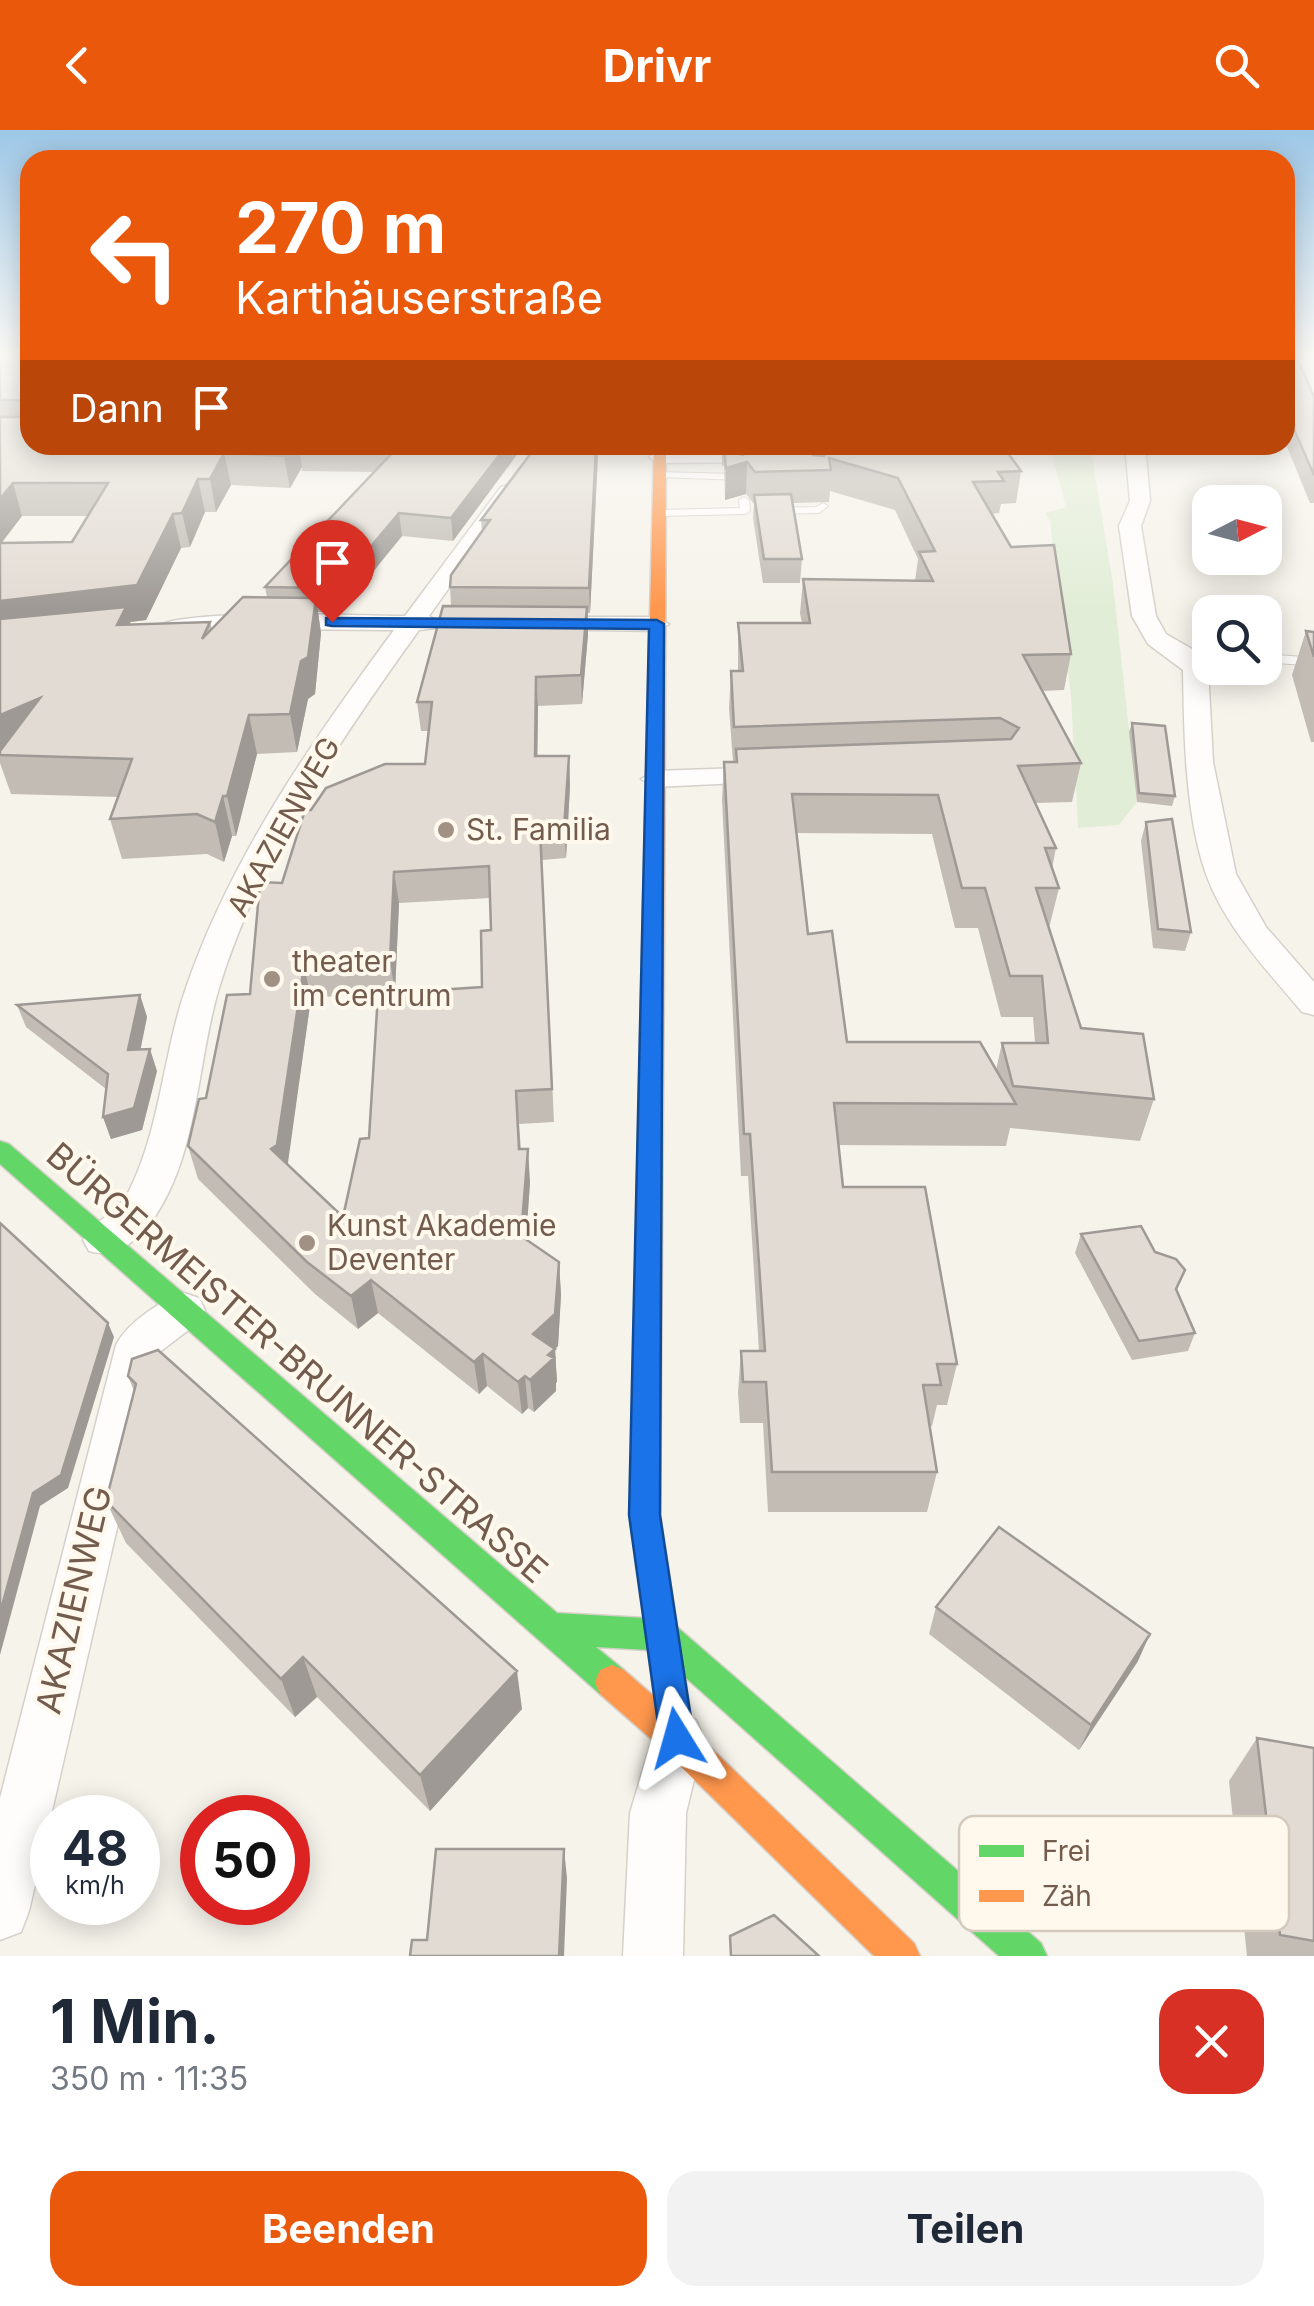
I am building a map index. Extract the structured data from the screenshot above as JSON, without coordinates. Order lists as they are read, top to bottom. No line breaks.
{"streets":{"main road":["BÜRGERMEISTER-BRUNNER-STRASSE"],"street":["AKAZIENWEG"]},"crossings":[["AKAZIENWEG","BÜRGERMEISTER-BRUNNER-STRASSE"]],"places":["St. Familia","theater im centrum","Kunst Akademie Deventer"],"legend":["Frei","Zäh"],"north":"right","page":{"header":"Drivr","turn":["270 m","Karthäuserstraße"],"then":"Dann","speed":"48 km/h","limit":"50","heading":["1 Min.","350 m · 11:35"],"buttons":["Beenden","Teilen"]}}
